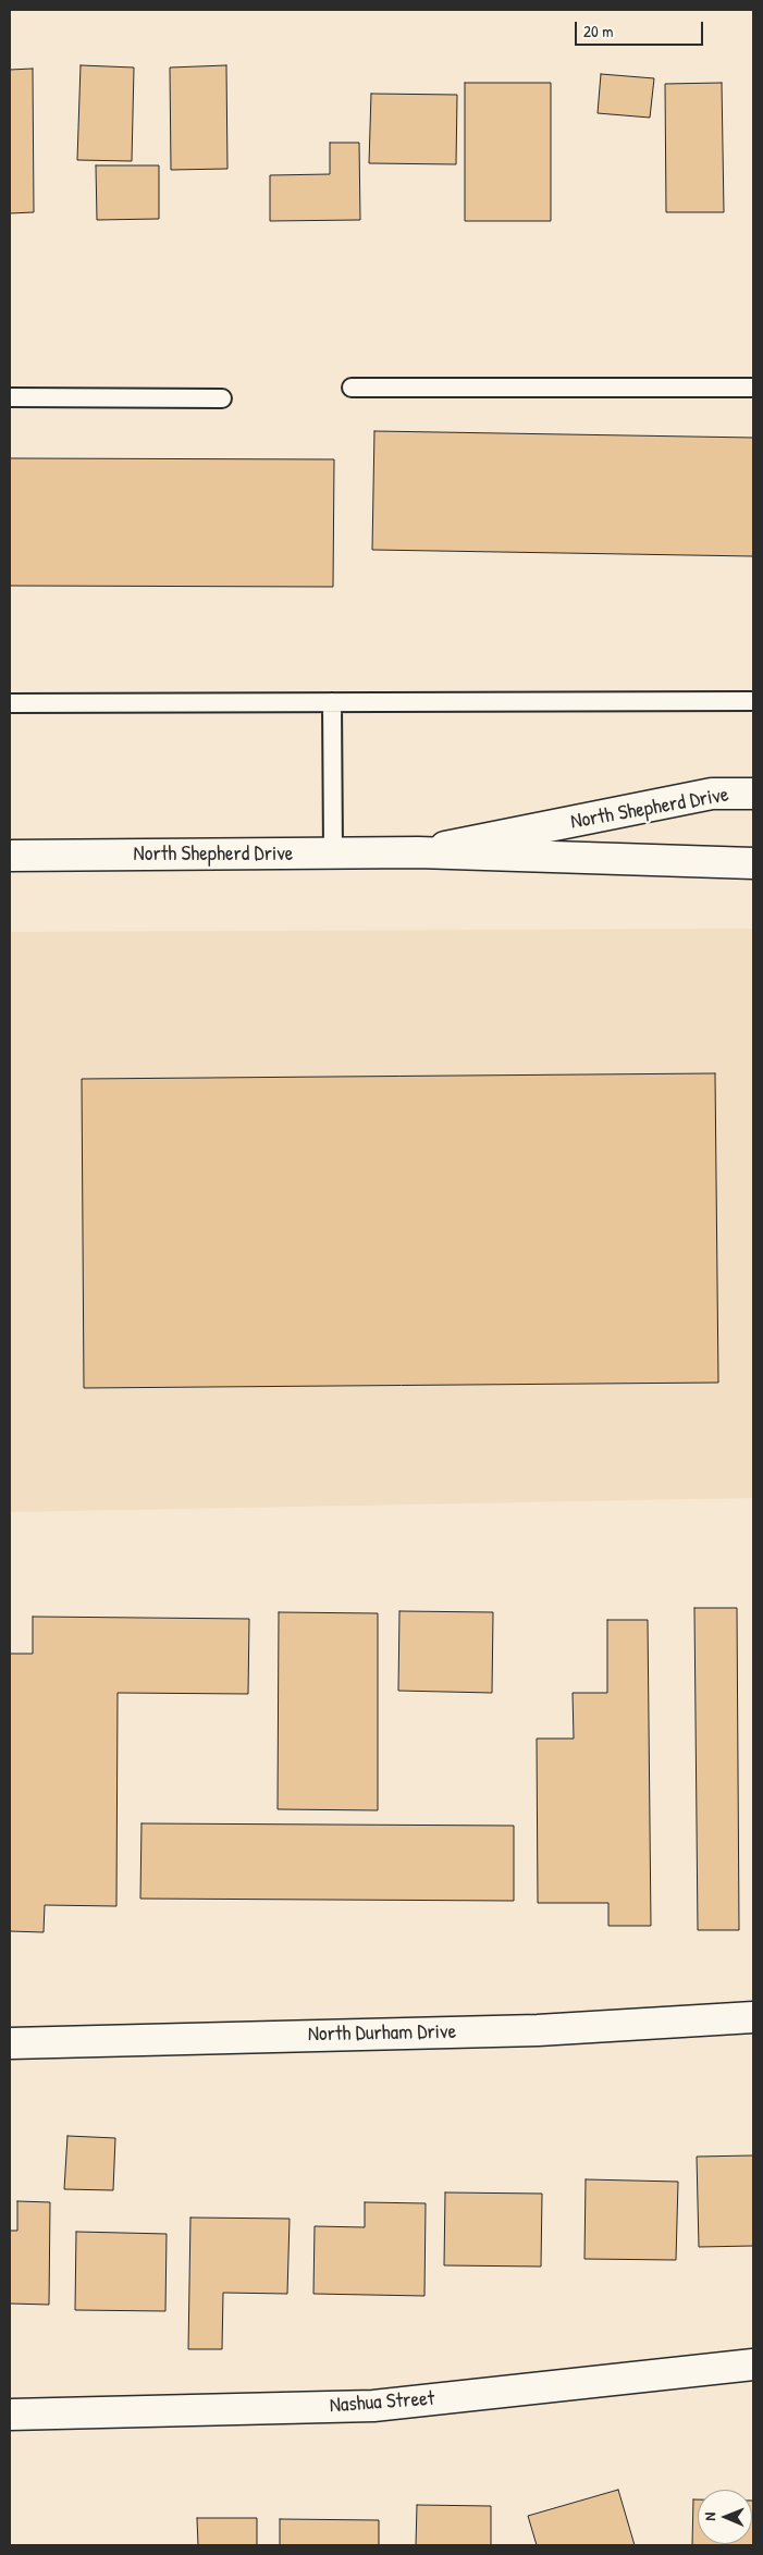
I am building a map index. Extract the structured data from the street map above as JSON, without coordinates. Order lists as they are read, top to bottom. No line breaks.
{"streets":{"main road":["North Shepherd Drive","North Durham Drive","Nashua Street"]},"scale_bar":"20 m","north":"left"}
